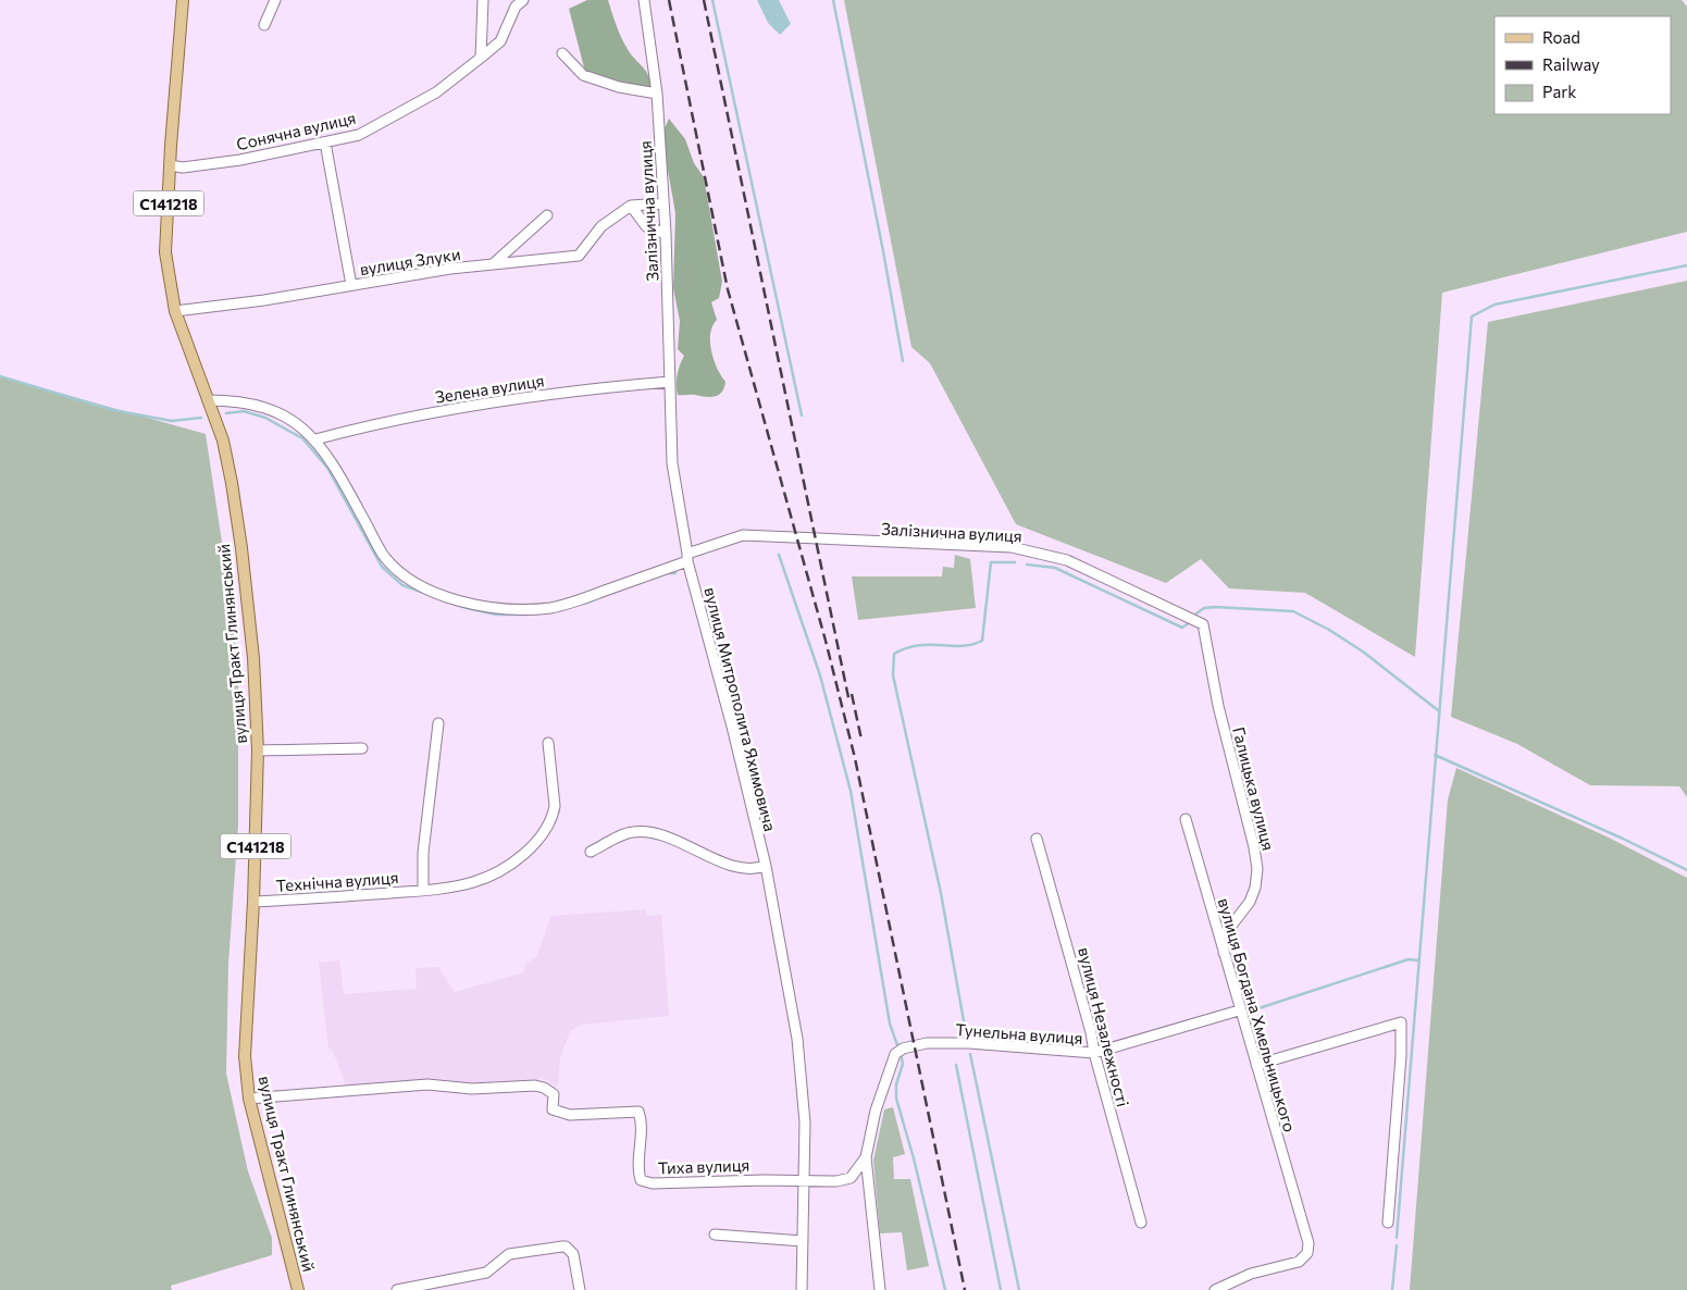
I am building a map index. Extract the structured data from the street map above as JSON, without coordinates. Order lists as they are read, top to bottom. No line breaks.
{"streets":{"main road":["С141218","вулиця Тракт Глинянський"],"street":["Сонячна вулиця","Залізнична вулиця","вулиця Злуки","Зелена вулиця","вулиця Митрополита Яхимовича","Галицька вулиця","Технічна вулиця","вулиця Богдана Хмельницького","вулиця Незалежності","Тунельна вулиця","Тиха вулиця"]},"crossings":[["Сонячна вулиця","вулиця Тракт Глинянський"],["Залізнична вулиця","вулиця Злуки"],["Залізнична вулиця","Зелена вулиця"],["Залізнична вулиця","вулиця Тракт Глинянський"],["Залізнична вулиця","вулиця Митрополита Яхимовича"],["Залізнична вулиця","Галицька вулиця"],["вулиця Злуки","вулиця Тракт Глинянський"],["вулиця Тракт Глинянський","Технічна вулиця"],["вулиця Тракт Глинянський","Тиха вулиця"],["вулиця Митрополита Яхимовича","Тиха вулиця"],["Галицька вулиця","вулиця Богдана Хмельницького"],["вулиця Богдана Хмельницького","Тунельна вулиця"],["вулиця Незалежності","Тунельна вулиця"]],"legend":["Road","Railway","Park"]}
